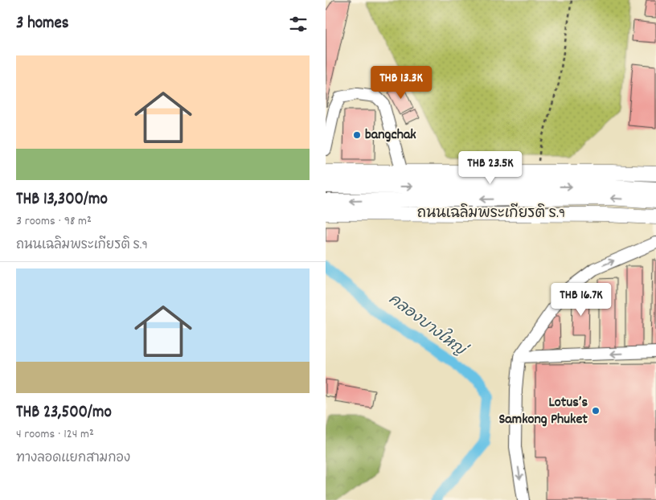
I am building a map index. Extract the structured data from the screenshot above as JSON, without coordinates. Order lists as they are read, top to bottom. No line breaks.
{"streets":{"main road":["ถนนเฉลิมพระเกียรติ ร.9"]},"water":["คลองบางใหญ่"],"places":["bangchak","Lotus’s Samkong Phuket"],"page":{"heading":"3 homes","list":[{"name":"THB 13,300/mo","note":"3 rooms · 98 m² · ถนนเฉลิมพระเกียรติ ร.9"},{"name":"THB 23,500/mo","note":"4 rooms · 124 m² · ทางลอดแยกสามกอง"}],"price":["THB 13.3K","THB 23.5K","THB 16.7K"]}}
